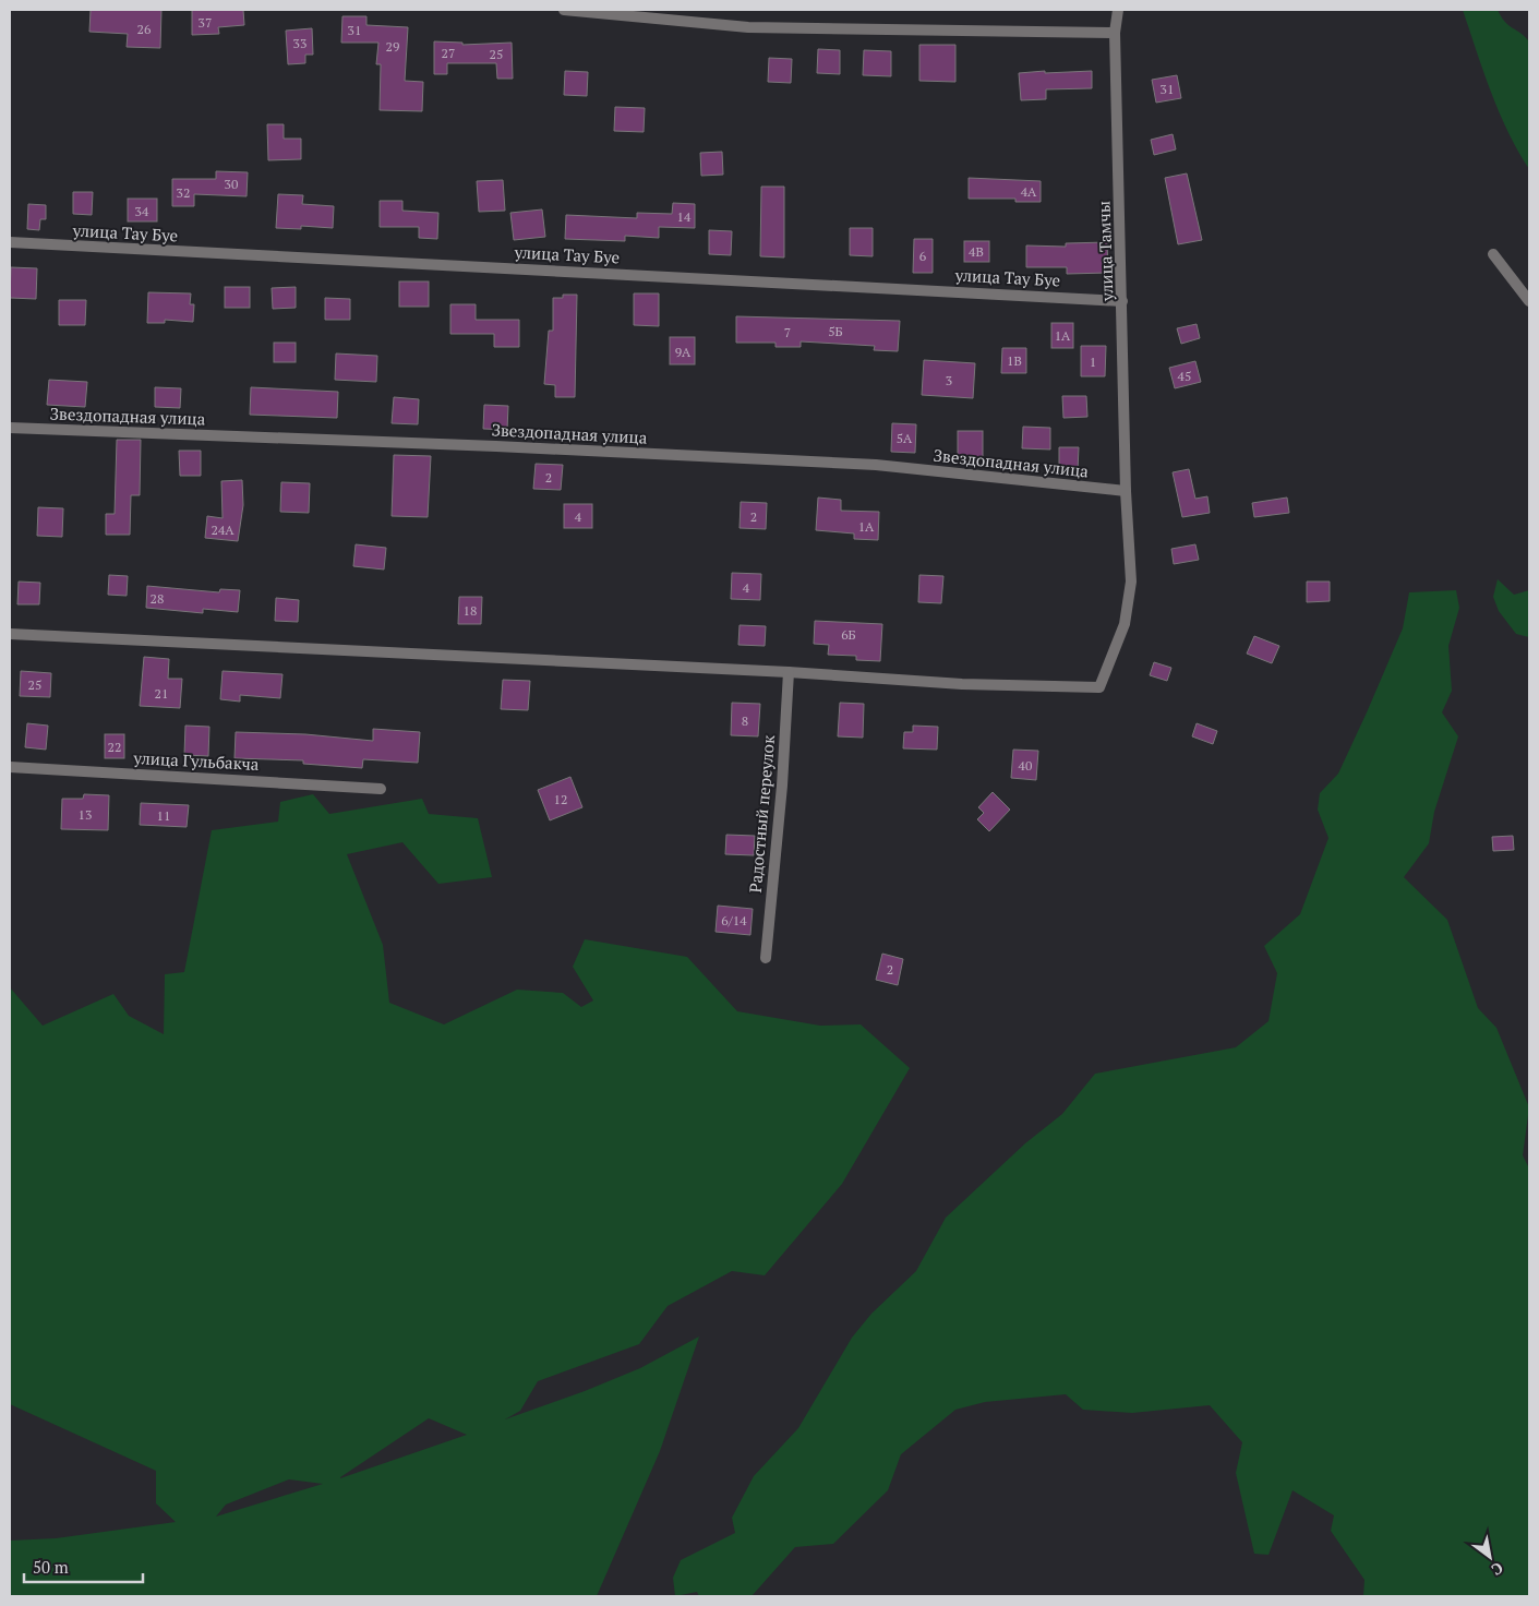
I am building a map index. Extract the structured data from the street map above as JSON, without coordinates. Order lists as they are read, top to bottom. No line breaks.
{"streets":{"street":["улица Тау Буе","улица Тамчы","Звездопадная улица","улица Гульбакча","Радостный переулок"]},"crossings":[["улица Тау Буе","улица Тамчы"],["улица Тамчы","Звездопадная улица"],["улица Тамчы","Радостный переулок"]],"house_numbers":["37","26","31","33","29","27","25","31","30","4А","32","34","14","4В","6","5Б","7","1А","9А","1В","1","45","3","5А","2","4","2","1А","24А","4","28","18","6Б","25","21","8","22","40","12","13","11","6/14","2"],"scale_bar":"50 m","north":"bottom right"}
